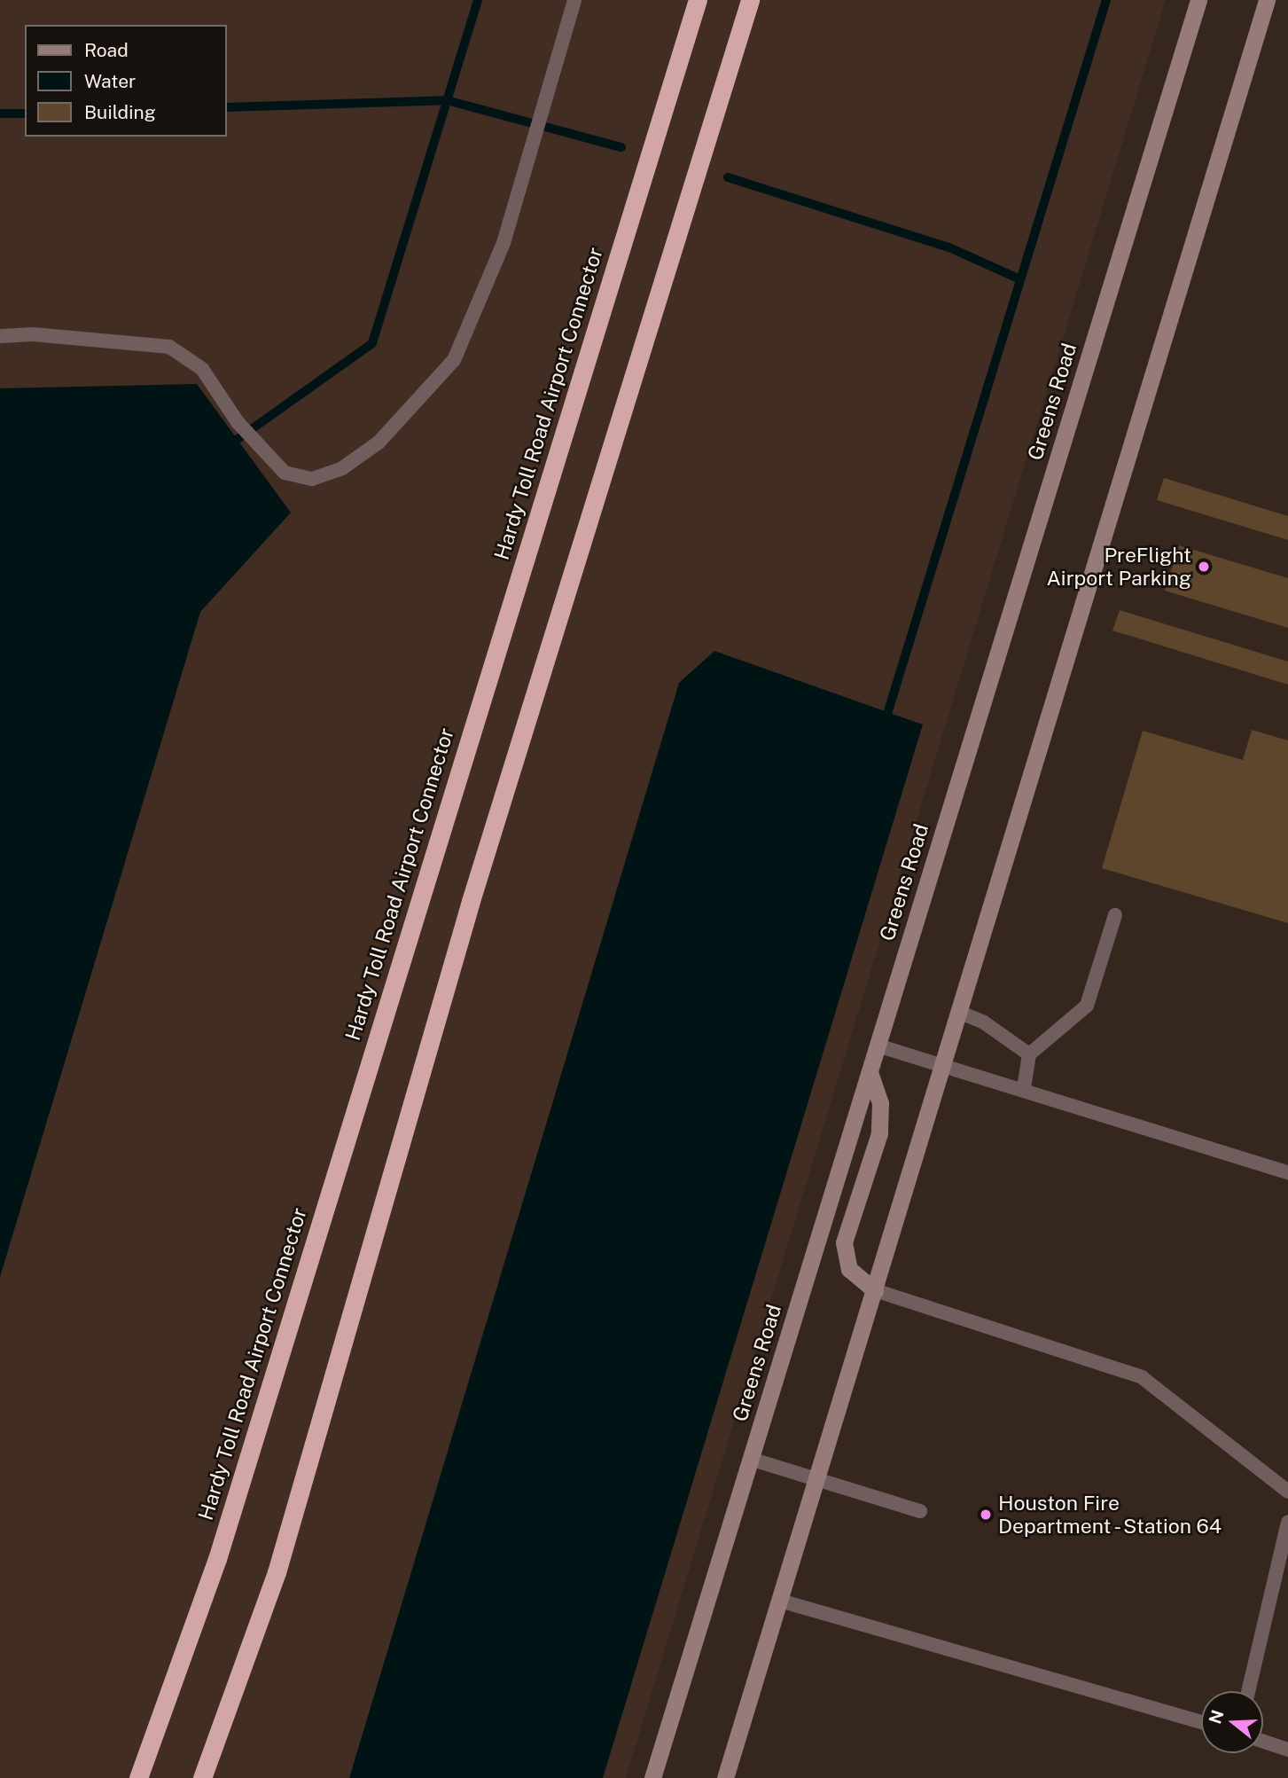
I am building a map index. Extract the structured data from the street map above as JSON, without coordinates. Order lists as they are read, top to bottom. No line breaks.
{"streets":{"highway":["Hardy Toll Road Airport Connector"],"main road":["Greens Road"]},"places":["PreFlight Airport Parking","Houston Fire Department - Station 64"],"legend":["Road","Water","Building"],"north":"left"}
